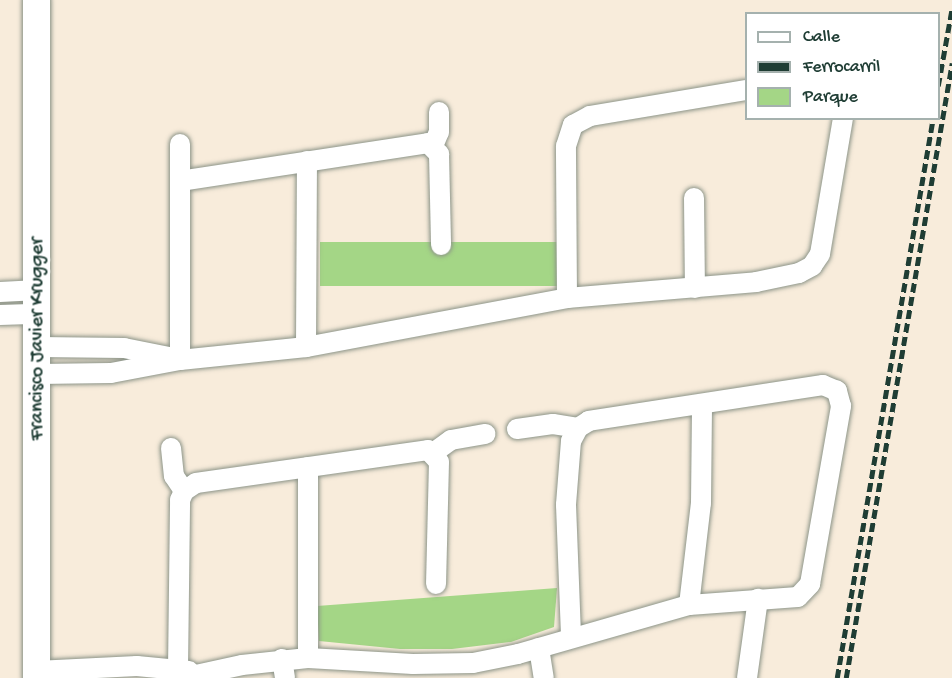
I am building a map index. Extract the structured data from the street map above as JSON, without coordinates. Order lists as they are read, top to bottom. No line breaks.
{"streets":{"main road":["Francisco Javier Krugger"]},"legend":["Calle","Ferrocarril","Parque"]}
